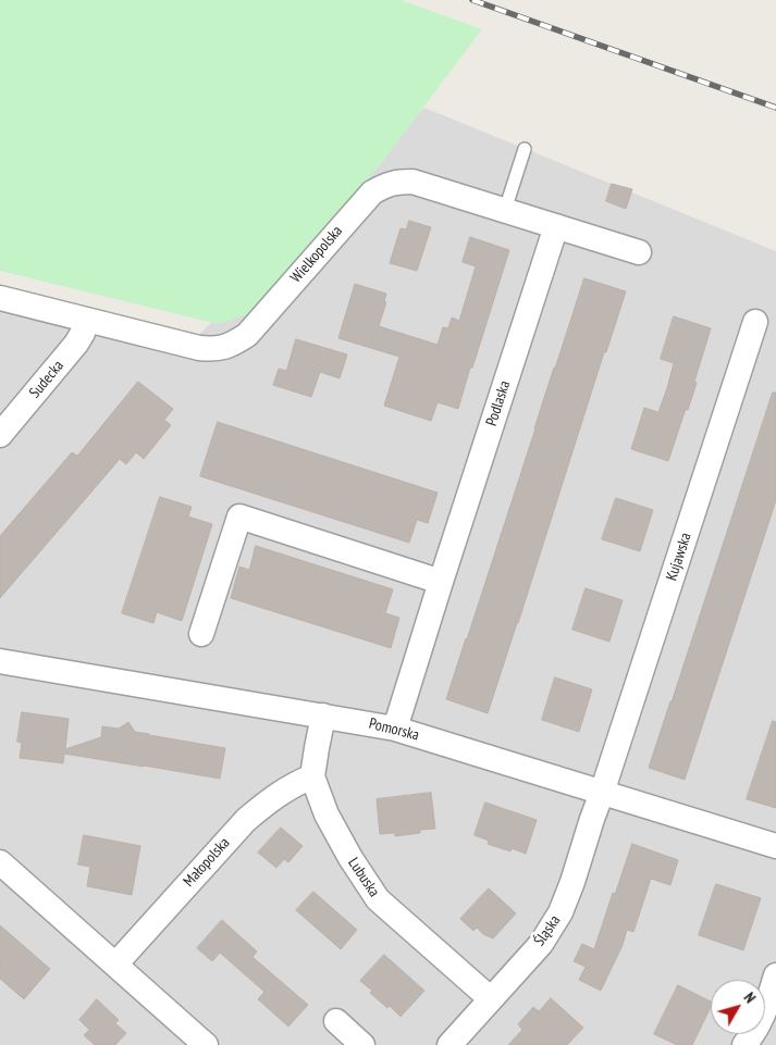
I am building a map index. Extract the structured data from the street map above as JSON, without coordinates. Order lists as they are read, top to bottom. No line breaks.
{"streets":{"street":["Wielkopolska","Sudecka","Podlaska","Kujawska","Pomorska","Małopolska","Lubuska","Śląska"]},"crossings":[["Wielkopolska","Sudecka"],["Wielkopolska","Podlaska"],["Podlaska","Pomorska"],["Kujawska","Pomorska"],["Kujawska","Śląska"],["Pomorska","Lubuska"],["Pomorska","Śląska"],["Małopolska","Lubuska"],["Lubuska","Śląska"]],"north":"top right"}
